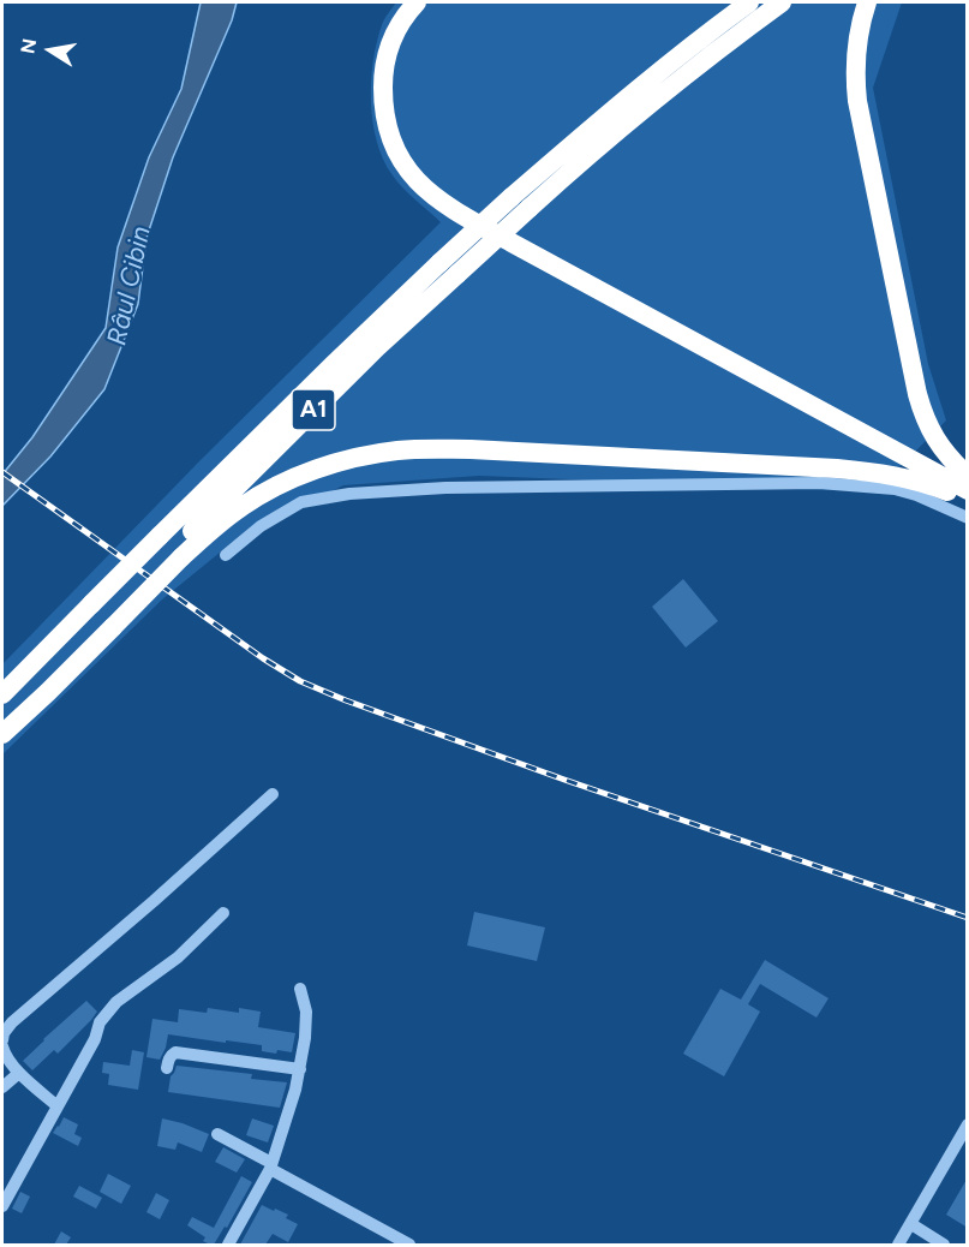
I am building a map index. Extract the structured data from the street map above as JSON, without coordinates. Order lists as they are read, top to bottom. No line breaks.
{"streets":{"highway":["A1"]},"water":["Râul Cibin"],"north":"left"}
